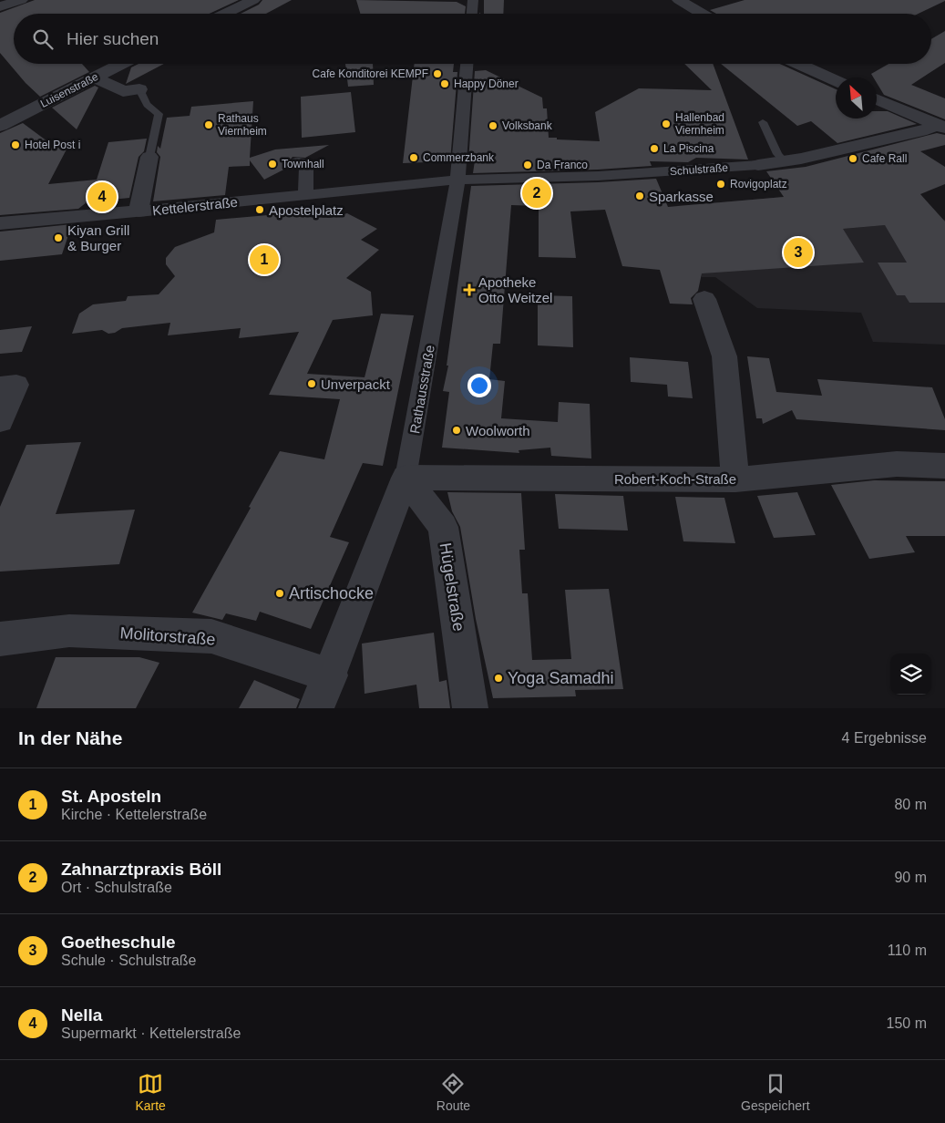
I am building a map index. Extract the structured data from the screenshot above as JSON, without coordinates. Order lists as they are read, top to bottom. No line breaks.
{"streets":{"street":["Luisenstraße","Schulstraße","Kettelerstraße","Rathausstraße","Robert-Koch-Straße","Hügelstraße","Molitorstraße"]},"crossings":[["Schulstraße","Kettelerstraße"],["Schulstraße","Rathausstraße"],["Kettelerstraße","Rathausstraße"],["Rathausstraße","Robert-Koch-Straße"],["Rathausstraße","Hügelstraße"],["Rathausstraße","Molitorstraße"],["Robert-Koch-Straße","Hügelstraße"]],"places":{"other":["Cafe Konditorei KEMPF","Happy Döner","Hallenbad Viernheim","Rathaus Viernheim","Volksbank","Hotel Post i","La Piscina","Commerzbank","Cafe Rall","Townhall","Da Franco","Rovigoplatz","Sparkasse","Apostelplatz","Kiyan Grill & Burger","Unverpackt","Woolworth","Artischocke","Yoga Samadhi"],"health":["Apotheke Otto Weitzel"]},"north":"top left","page":{"search":"Hier suchen","pins":["2","4","3","1"],"heading":["In der Nähe","4 Ergebnisse"],"list":[{"mark":"1","name":"St. Aposteln","note":"Kirche · Kettelerstraße","value":"80 m"},{"mark":"2","name":"Zahnarztpraxis Böll","note":"Ort · Schulstraße","value":"90 m"},{"mark":"3","name":"Goetheschule","note":"Schule · Schulstraße","value":"110 m"},{"mark":"4","name":"Nella","note":"Supermarkt · Kettelerstraße","value":"150 m"}],"nav":["Karte","Route","Gespeichert"]}}
